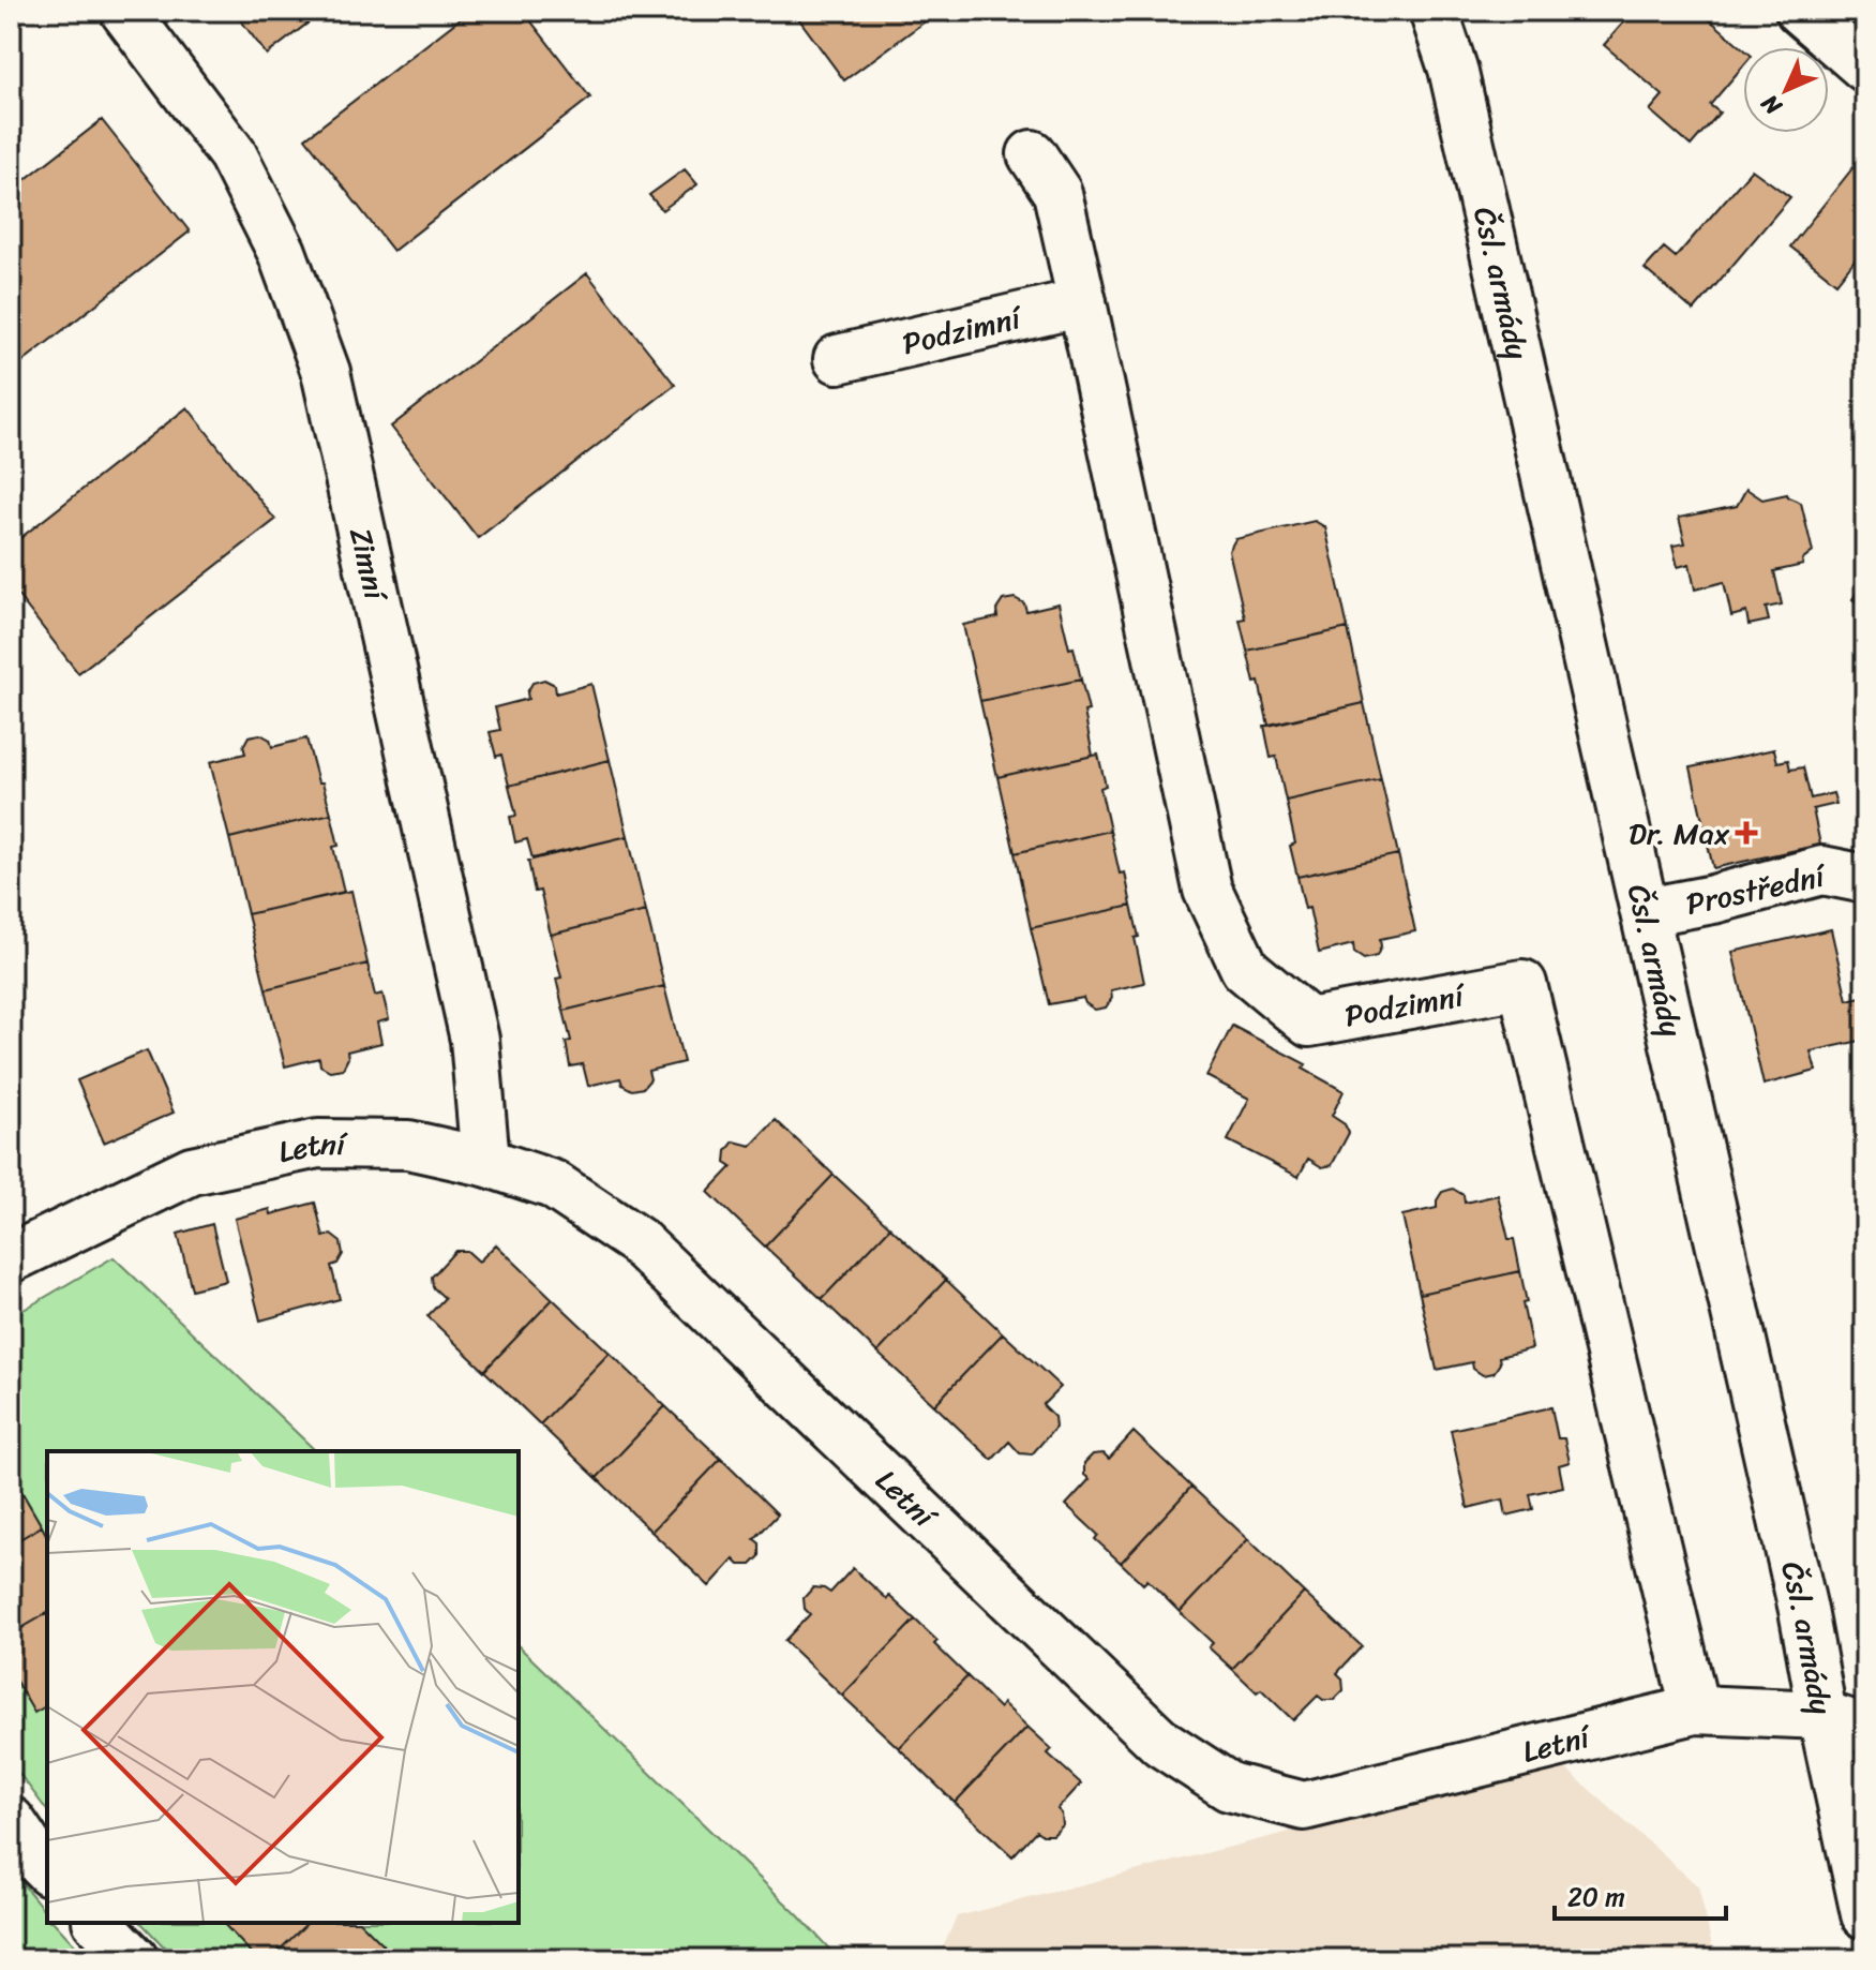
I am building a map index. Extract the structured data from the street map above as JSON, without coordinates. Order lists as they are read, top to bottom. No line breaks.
{"streets":{"street":["Čsl. armády","Podzimní","Zimní","Prostřední","Letní"]},"crossings":[["Čsl. armády","Prostřední"],["Čsl. armády","Letní"],["Podzimní","Letní"],["Zimní","Letní"]],"places":{"health":["Dr. Max"]},"scale_bar":"20 m","north":"bottom left"}
